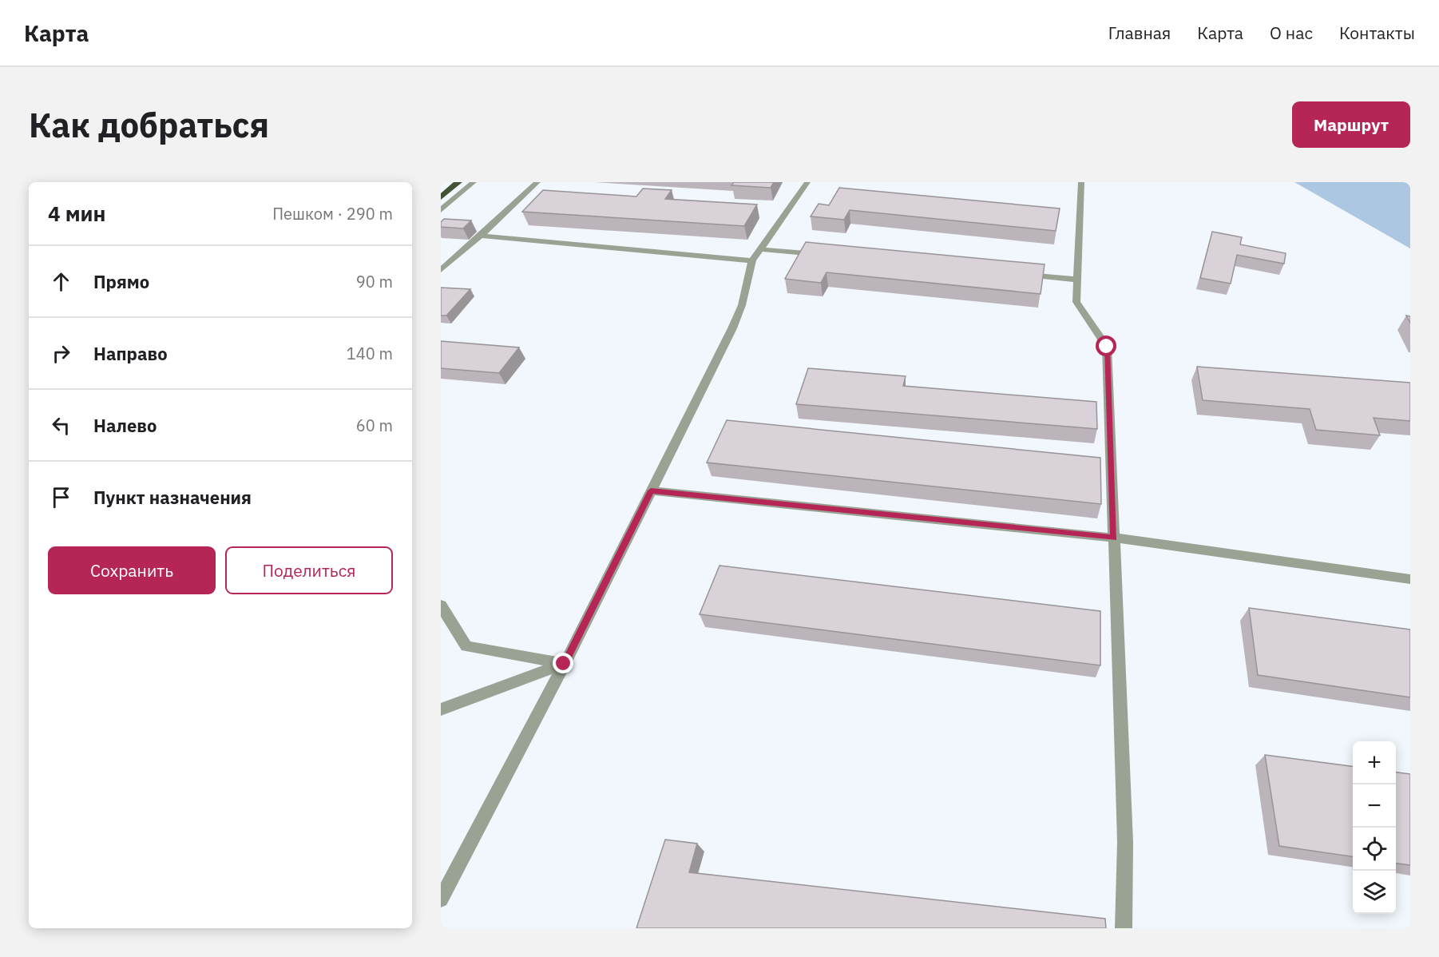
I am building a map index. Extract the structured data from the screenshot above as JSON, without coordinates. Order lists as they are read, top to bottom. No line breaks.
{"page":{"header":"Карта","nav":["Главная","Карта","О нас","Контакты"],"buttons":["Маршрут",["Сохранить","Поделиться"]],"title":"Как добраться","heading":["4 мин","Пешком · 290 m"],"list":[["Прямо","90 m"],["Направо","140 m"],["Налево","60 m"],"Пункт назначения"],"map_buttons":["+","−"]}}
